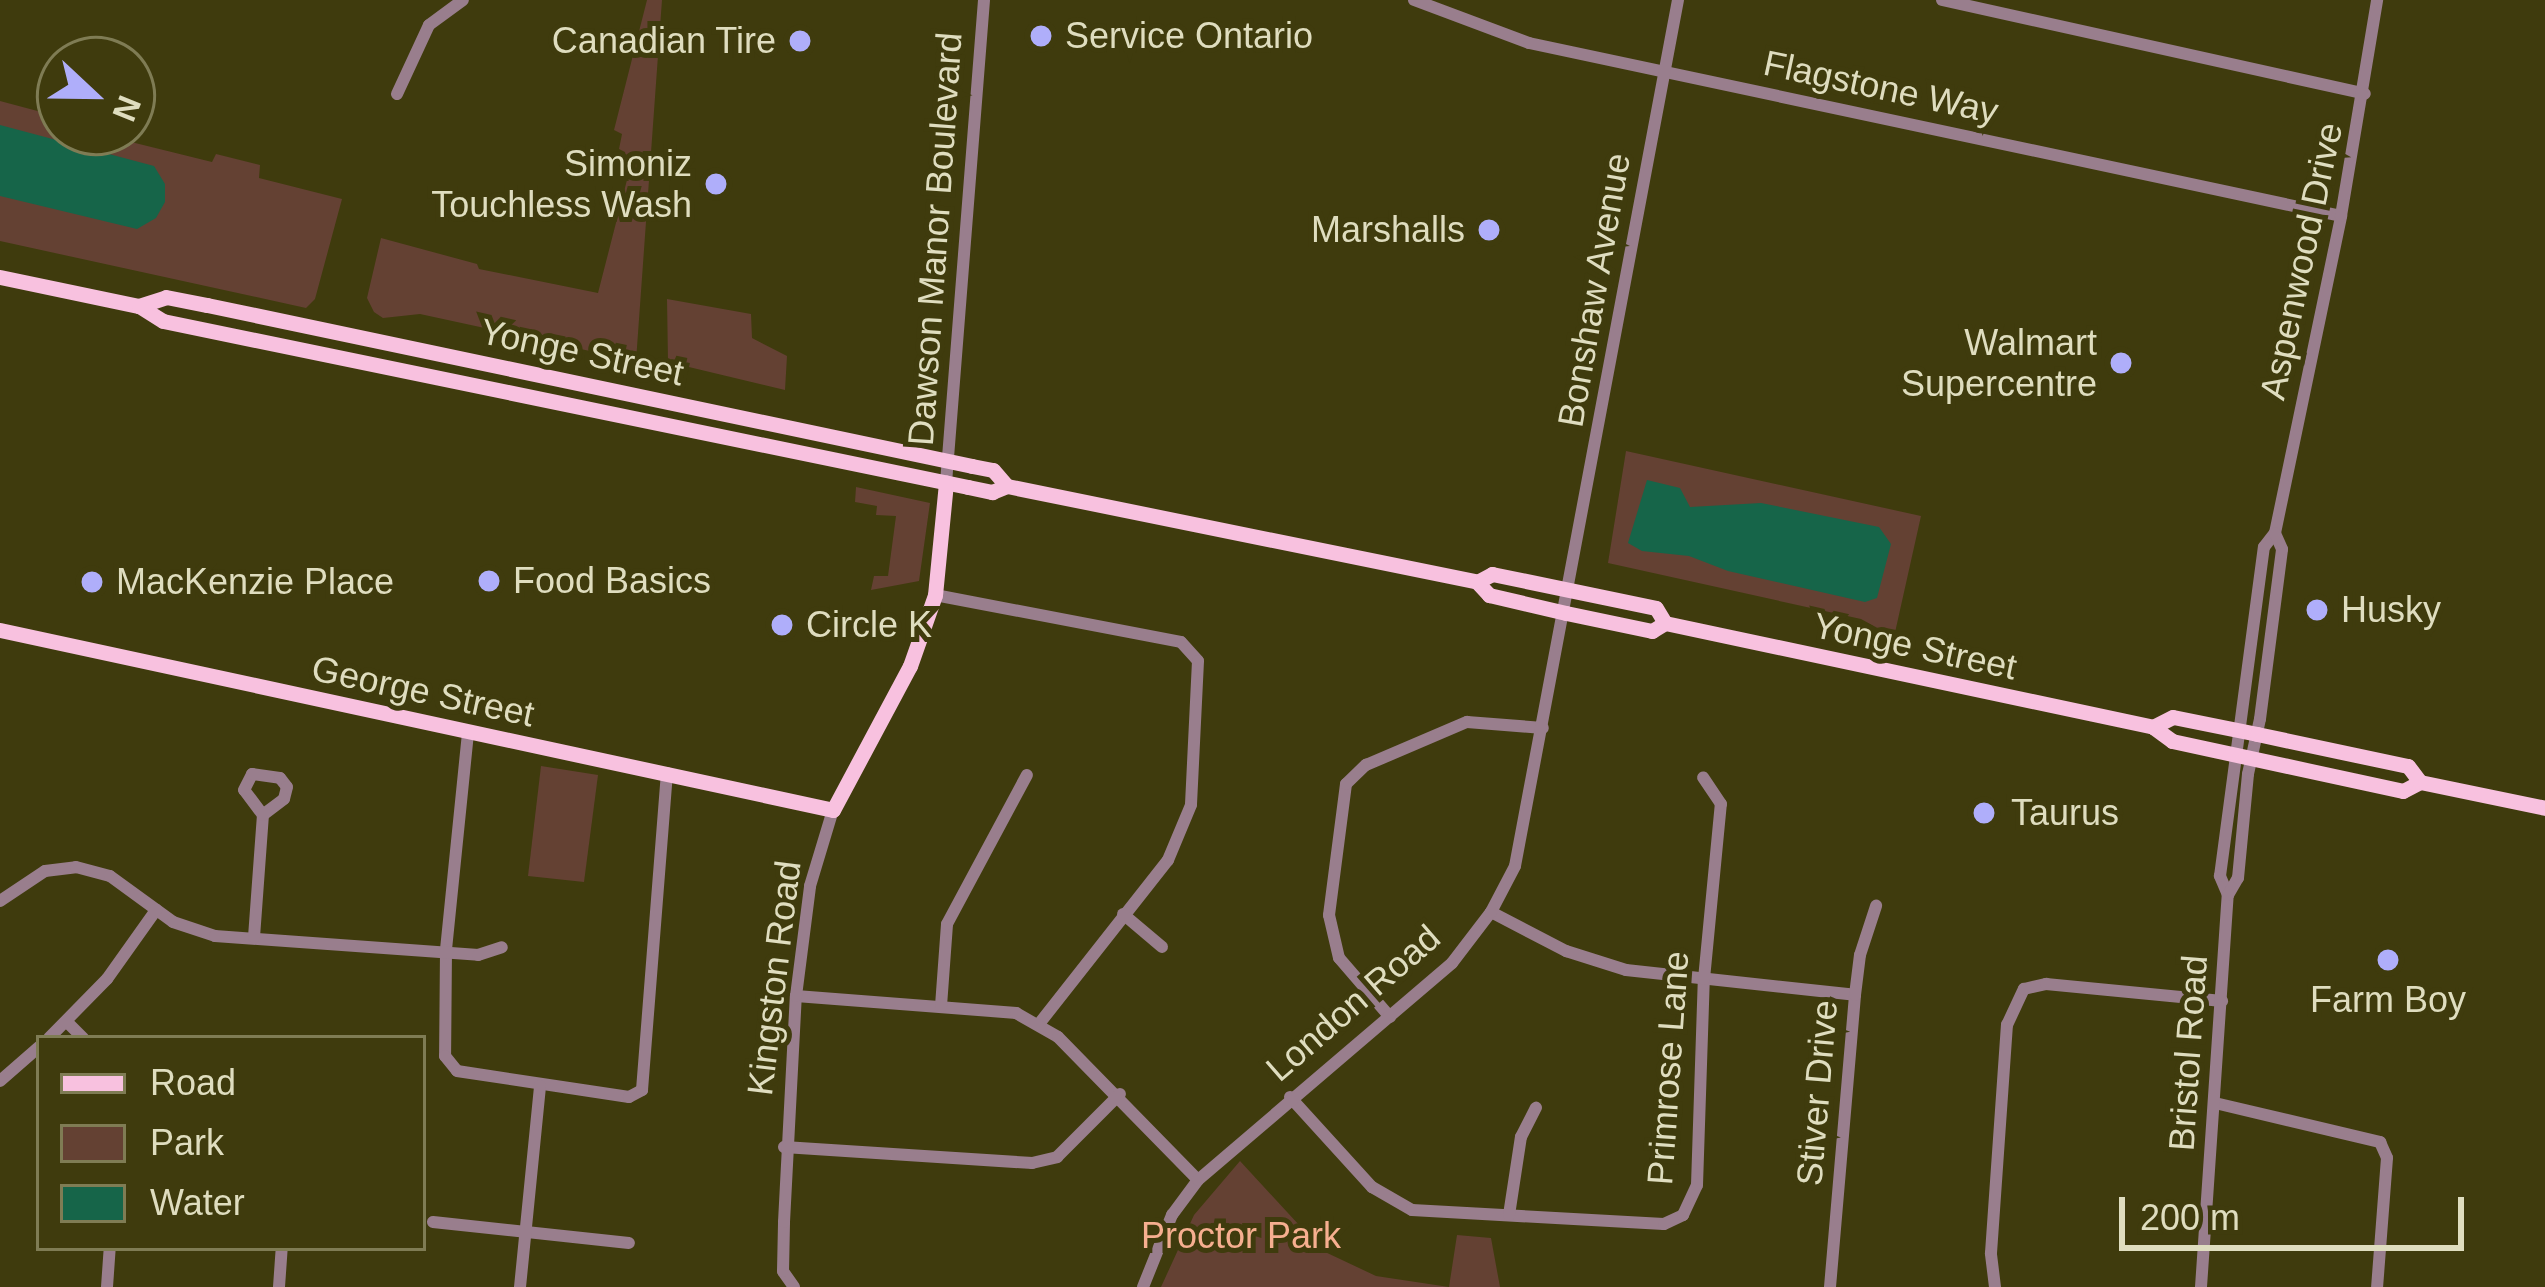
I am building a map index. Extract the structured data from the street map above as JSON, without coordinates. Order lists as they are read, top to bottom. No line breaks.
{"streets":{"main road":["Yonge Street","George Street","Kingston Road"],"street":["Flagstone Way","Dawson Manor Boulevard","Aspenwood Drive","Bonshaw Avenue","London Road","Bristol Road","Primrose Lane","Stiver Drive"]},"crossings":[["Flagstone Way","Aspenwood Drive"],["Flagstone Way","Bonshaw Avenue"],["Dawson Manor Boulevard","Yonge Street"],["Dawson Manor Boulevard","Kingston Road"],["Aspenwood Drive","Yonge Street"],["Aspenwood Drive","Bristol Road"],["Bonshaw Avenue","Yonge Street"],["Bonshaw Avenue","London Road"],["Yonge Street","Kingston Road"],["Yonge Street","London Road"],["Yonge Street","Bristol Road"],["George Street","Kingston Road"],["London Road","Primrose Lane"]],"parks":["Proctor Park"],"places":["Service Ontario","Canadian Tire","Simoniz Touchless Wash","Marshalls","Walmart Supercentre","Food Basics","MacKenzie Place","Husky","Circle K","Taurus","Farm Boy"],"legend":["Road","Park","Water"],"scale_bar":"200 m","north":"right"}
